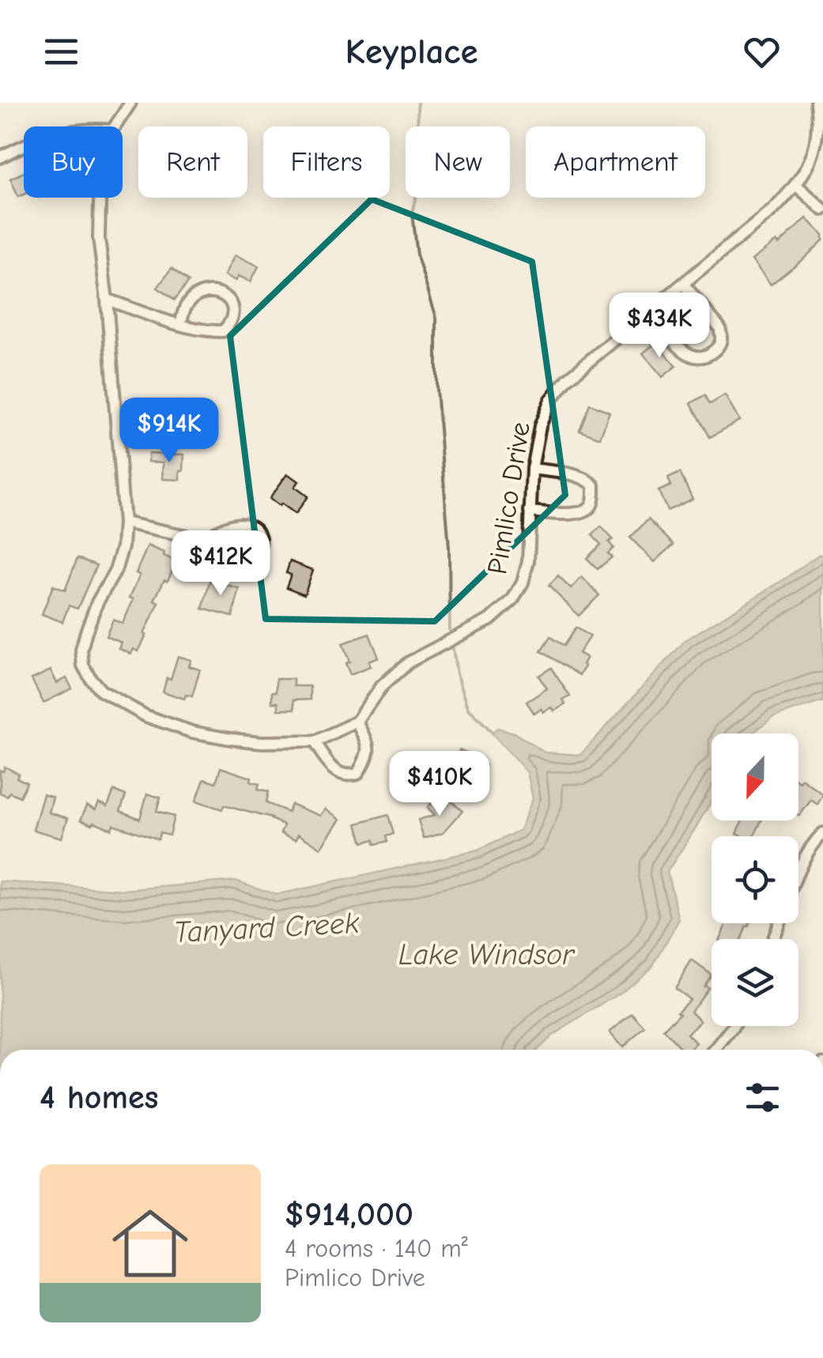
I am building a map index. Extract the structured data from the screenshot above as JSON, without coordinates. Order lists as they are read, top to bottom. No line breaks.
{"streets":{"street":["Pimlico Drive"]},"water":["Tanyard Creek","Lake Windsor"],"north":"bottom","page":{"header":"Keyplace","chip":["Buy","Rent","Filters","New","Apartment"],"price":["$434K","$914K","$412K","$410K"],"heading":"4 homes","list":[{"name":"$914,000","note":"4 rooms · 140 m² · Pimlico Drive"}]}}
